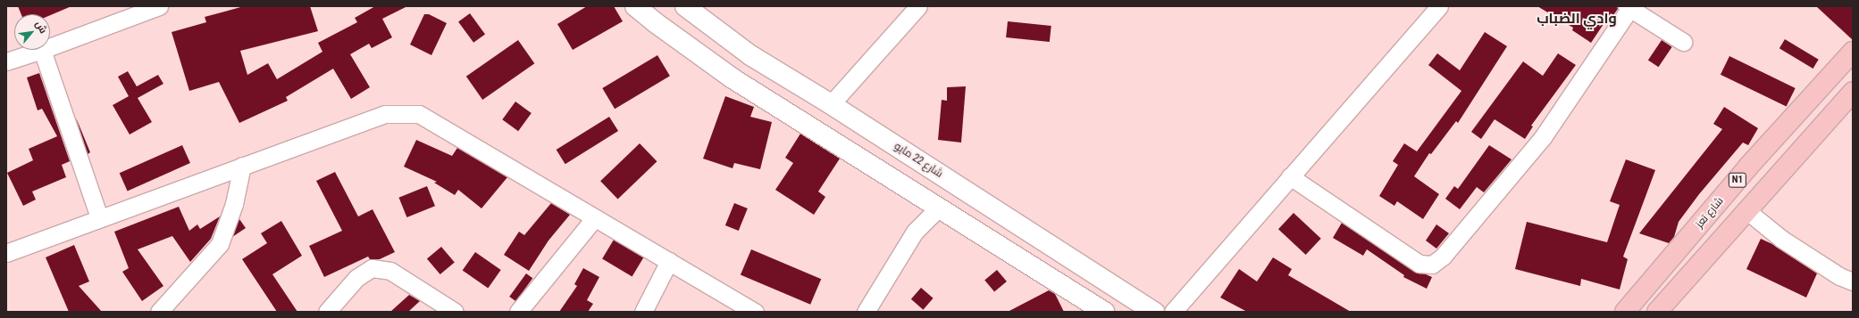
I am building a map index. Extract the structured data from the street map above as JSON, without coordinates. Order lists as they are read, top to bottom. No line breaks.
{"streets":{"highway":["N1","شارع تعز"],"main road":["شارع 22 مايو"]},"districts":["وادي الضباب"],"north":"top right"}
